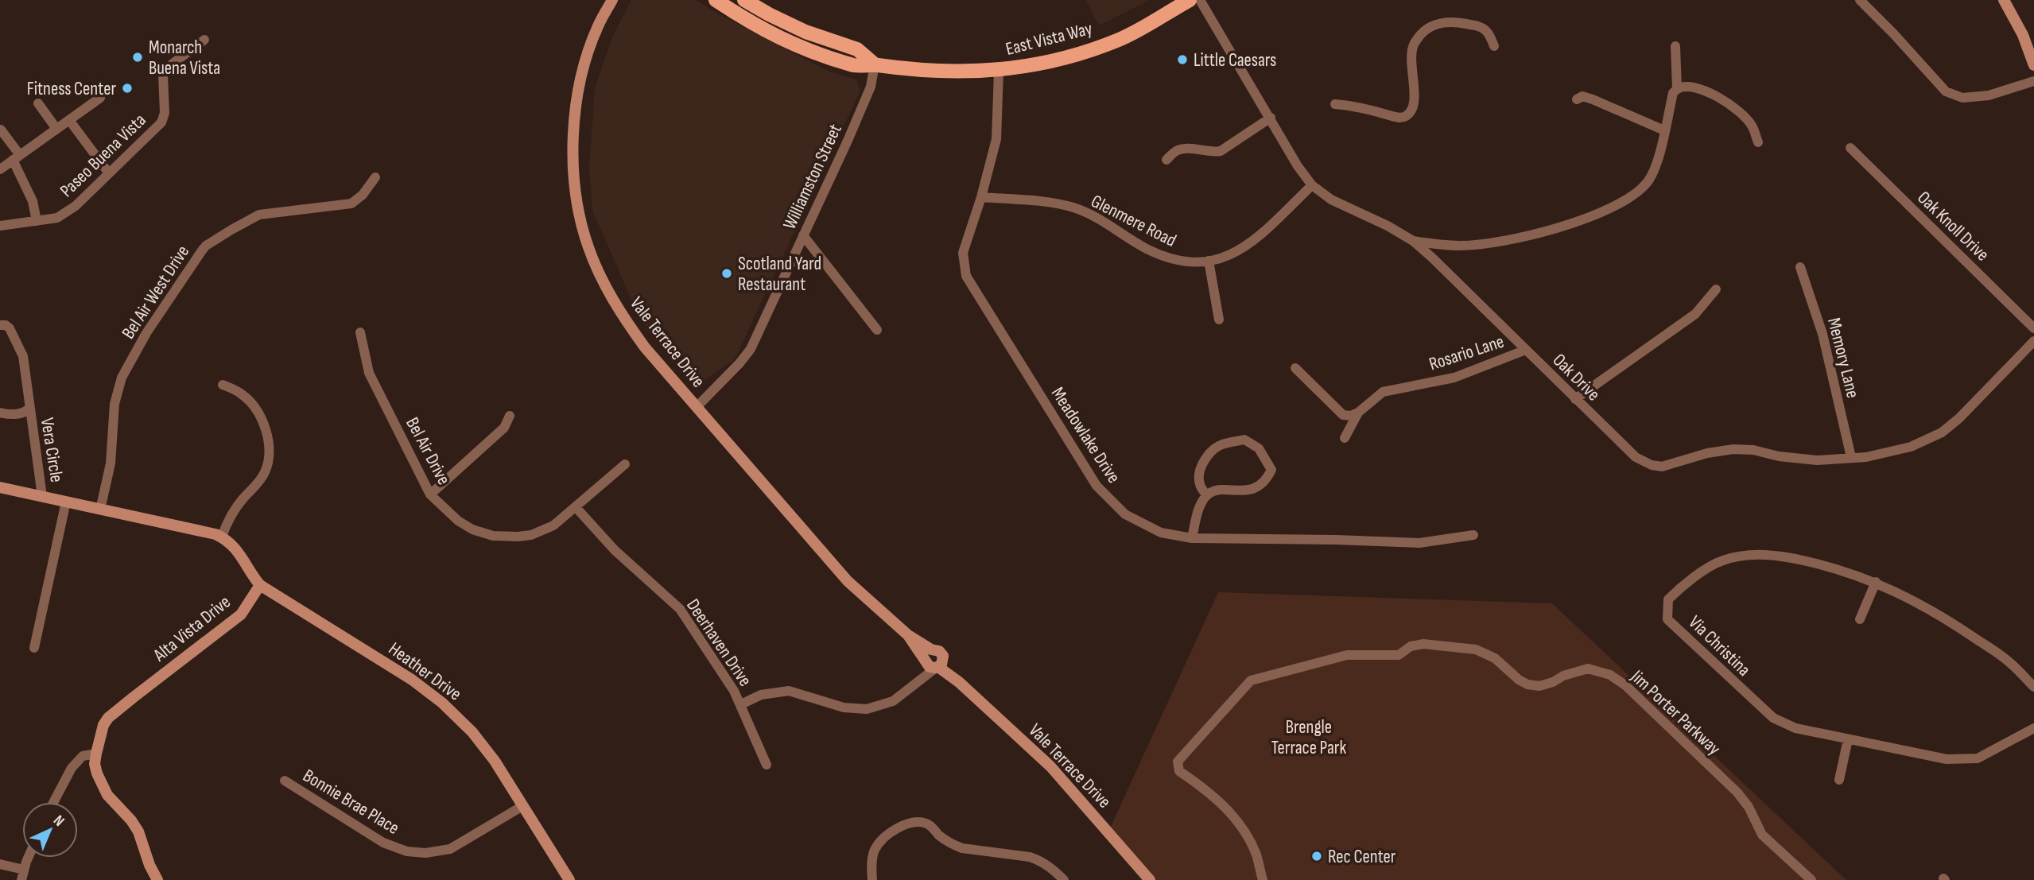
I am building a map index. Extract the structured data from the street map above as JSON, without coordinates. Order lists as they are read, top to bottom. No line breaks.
{"streets":{"main road":["East Vista Way"],"street":["Paseo Buena Vista","Williamston Street","Glenmere Road","Oak Knoll Drive","Bel Air West Drive","Vale Terrace Drive","Rosario Lane","Memory Lane","Oak Drive","Meadowlake Drive","Vera Circle","Bel Air Drive","Alta Vista Drive","Deerhaven Drive","Via Christina","Heather Drive","Jim Porter Parkway","Bonnie Brae Place"]},"crossings":[["East Vista Way","Williamston Street"],["East Vista Way","Meadowlake Drive"],["Williamston Street","Vale Terrace Drive"],["Glenmere Road","Oak Drive"],["Glenmere Road","Meadowlake Drive"],["Rosario Lane","Oak Drive"],["Memory Lane","Oak Drive"],["Bel Air Drive","Deerhaven Drive"],["Alta Vista Drive","Heather Drive"],["Heather Drive","Bonnie Brae Place"]],"parks":["Brengle Terrace Park"],"places":["Monarch Buena Vista","Little Caesars","Fitness Center","Scotland Yard Restaurant","Rec Center"],"north":"top right"}
